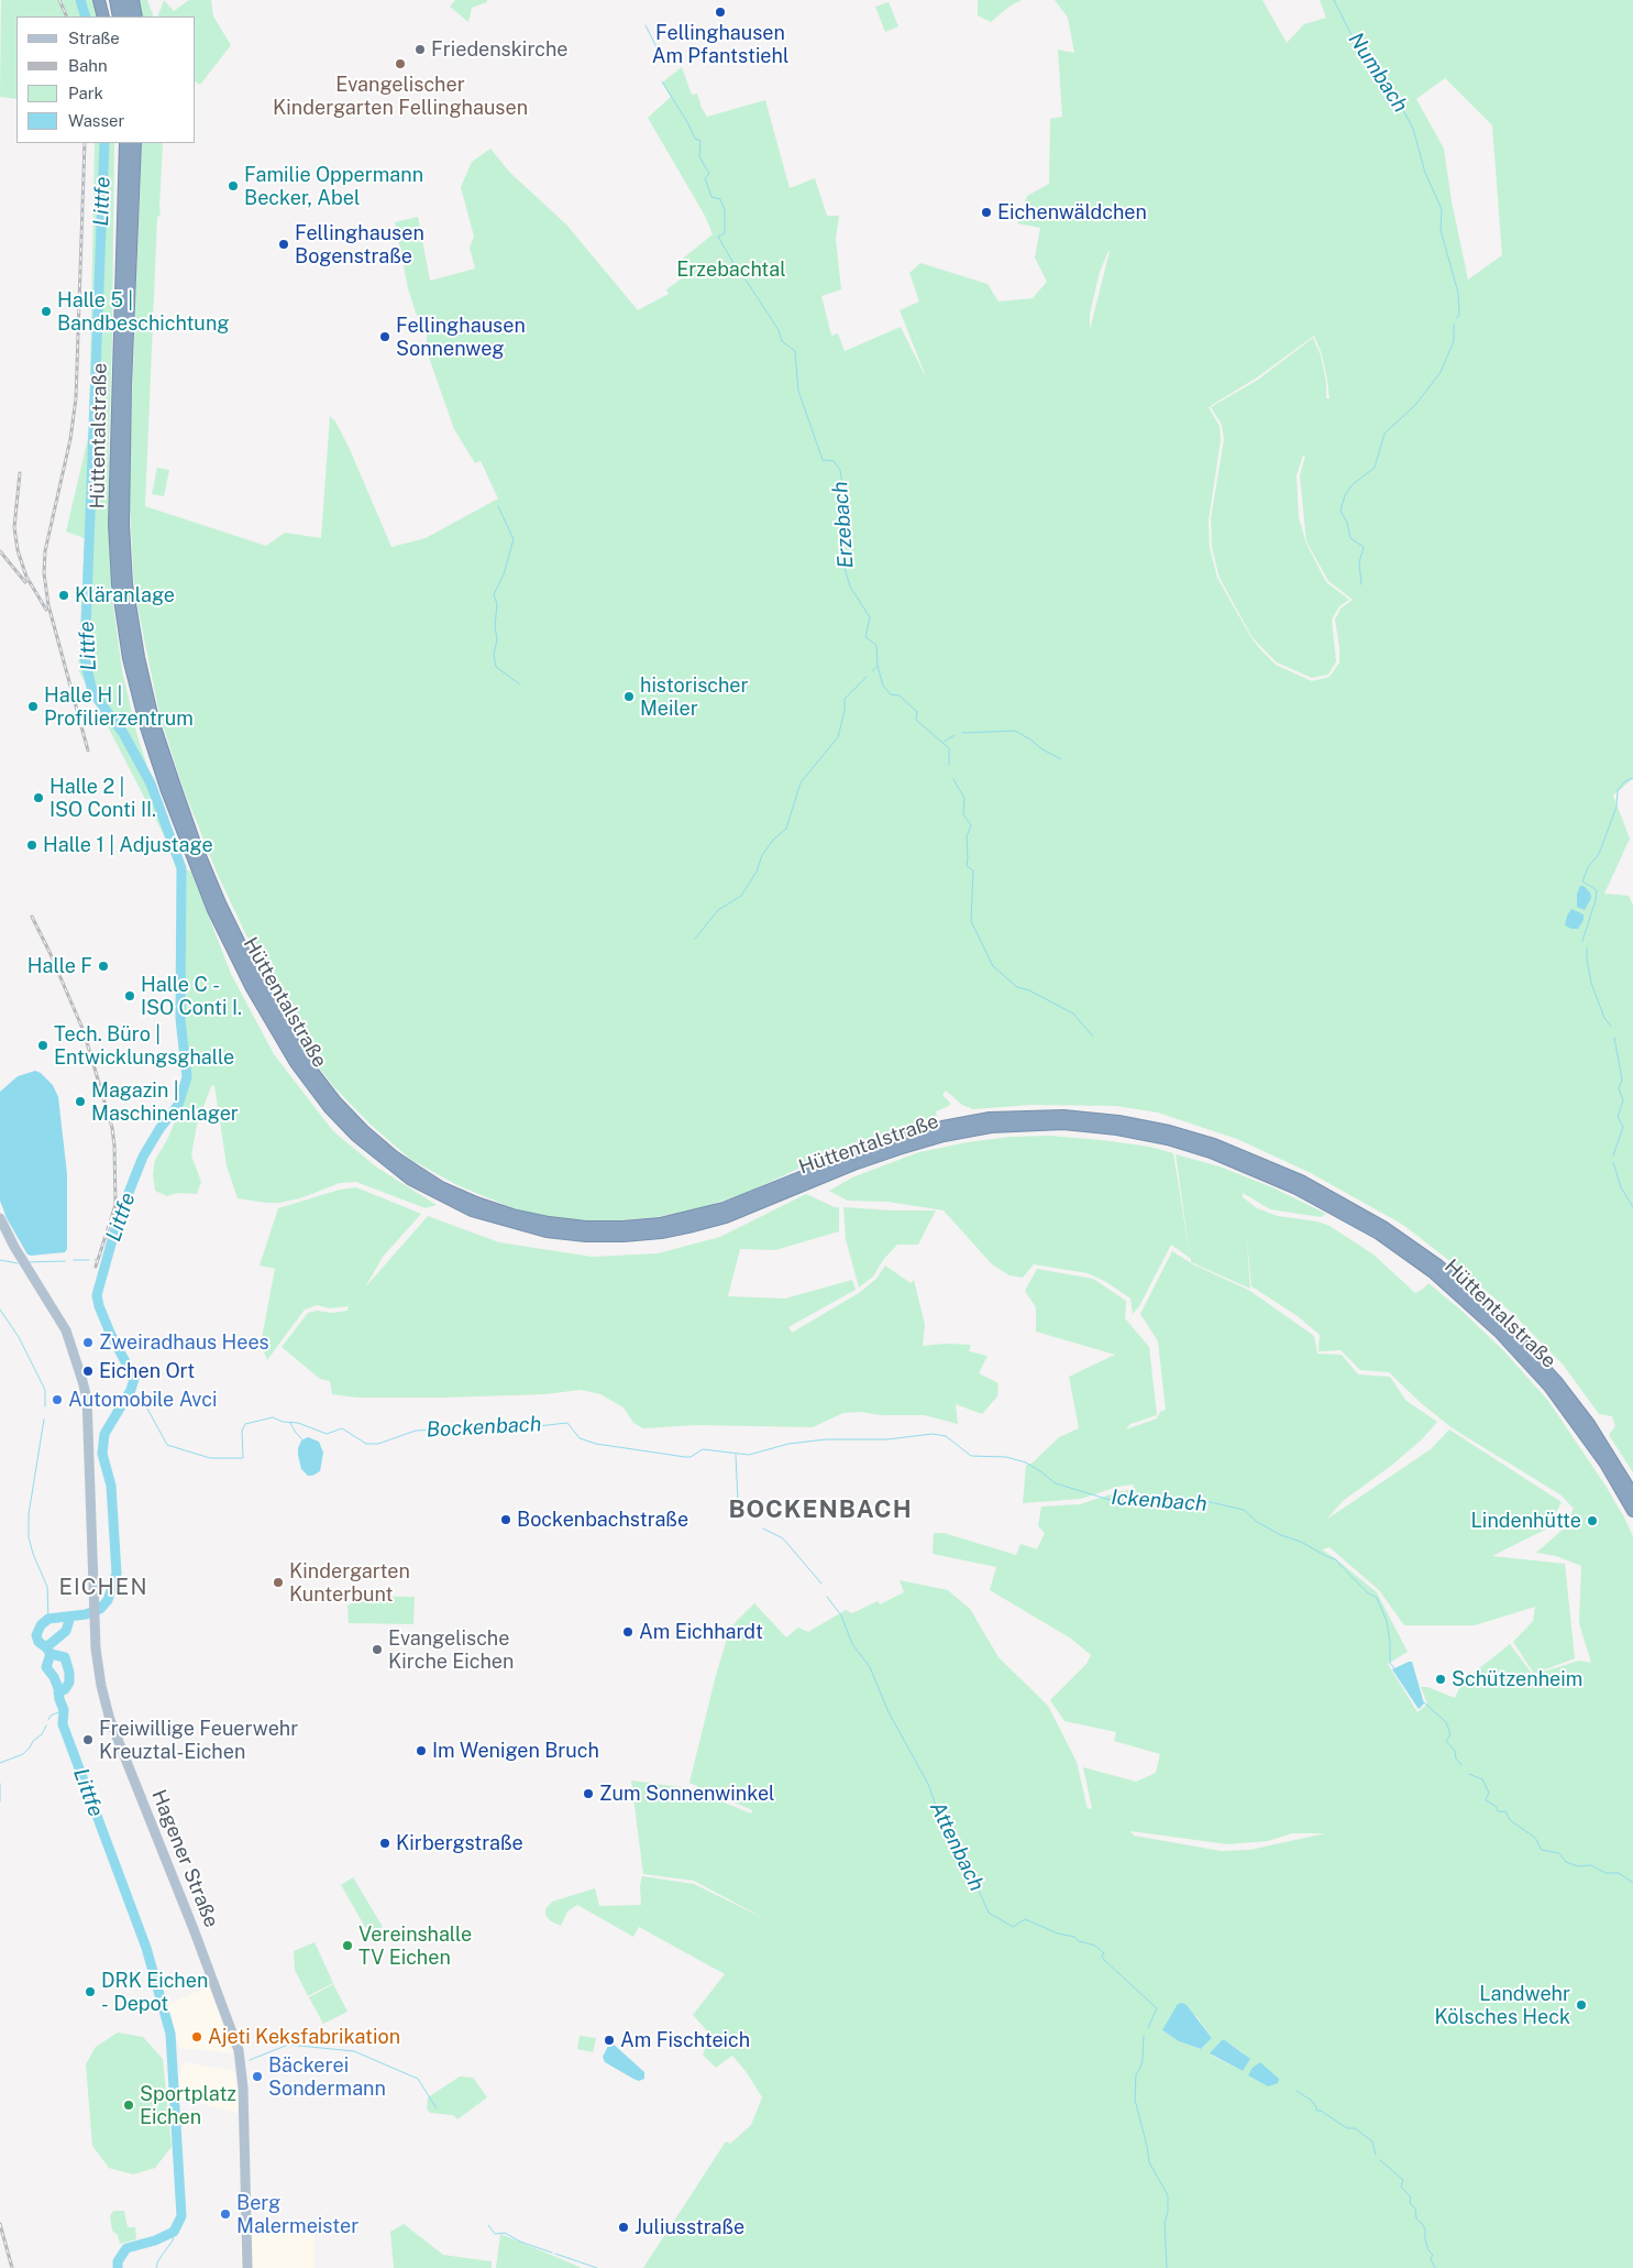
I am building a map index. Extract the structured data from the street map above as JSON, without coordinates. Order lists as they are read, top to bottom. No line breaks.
{"streets":{"highway":["Hüttentalstraße"],"main road":["Hagener Straße"]},"districts":["BOCKENBACH","EICHEN"],"water":["Numbach","Littfe","Erzebach","Bockenbach","Ickenbach","Attenbach"],"parks":["Erzebachtal"],"places":["Fellinghausen Am Pfantstiehl","Friedenskirche","Evangelischer Kindergarten Fellinghausen","Familie Oppermann Becker, Abel","Eichenwäldchen","Fellinghausen Bogenstraße","Halle 5 | Bandbeschichtung","Fellinghausen Sonnenweg","Kläranlage","historischer Meiler","Halle H | Profilierzentrum","Halle 2 | ISO Conti II.","Halle 1 | Adjustage","Halle F","Halle C - ISO Conti I.","Tech. Büro | Entwicklungsghalle","Magazin | Maschinenlager","Zweiradhaus Hees","Eichen Ort","Automobile Avci","Bockenbachstraße","Lindenhütte","Kindergarten Kunterbunt","Am Eichhardt","Evangelische Kirche Eichen","Schützenheim","Freiwillige Feuerwehr Kreuztal-Eichen","Im Wenigen Bruch","Zum Sonnenwinkel","Kirbergstraße","Vereinshalle TV Eichen","DRK Eichen - Depot","Landwehr Kölsches Heck","Ajeti Keksfabrikation","Am Fischteich","Bäckerei Sondermann","Sportplatz Eichen","Berg Malermeister","Juliusstraße"],"legend":["Straße","Bahn","Park","Wasser"]}
